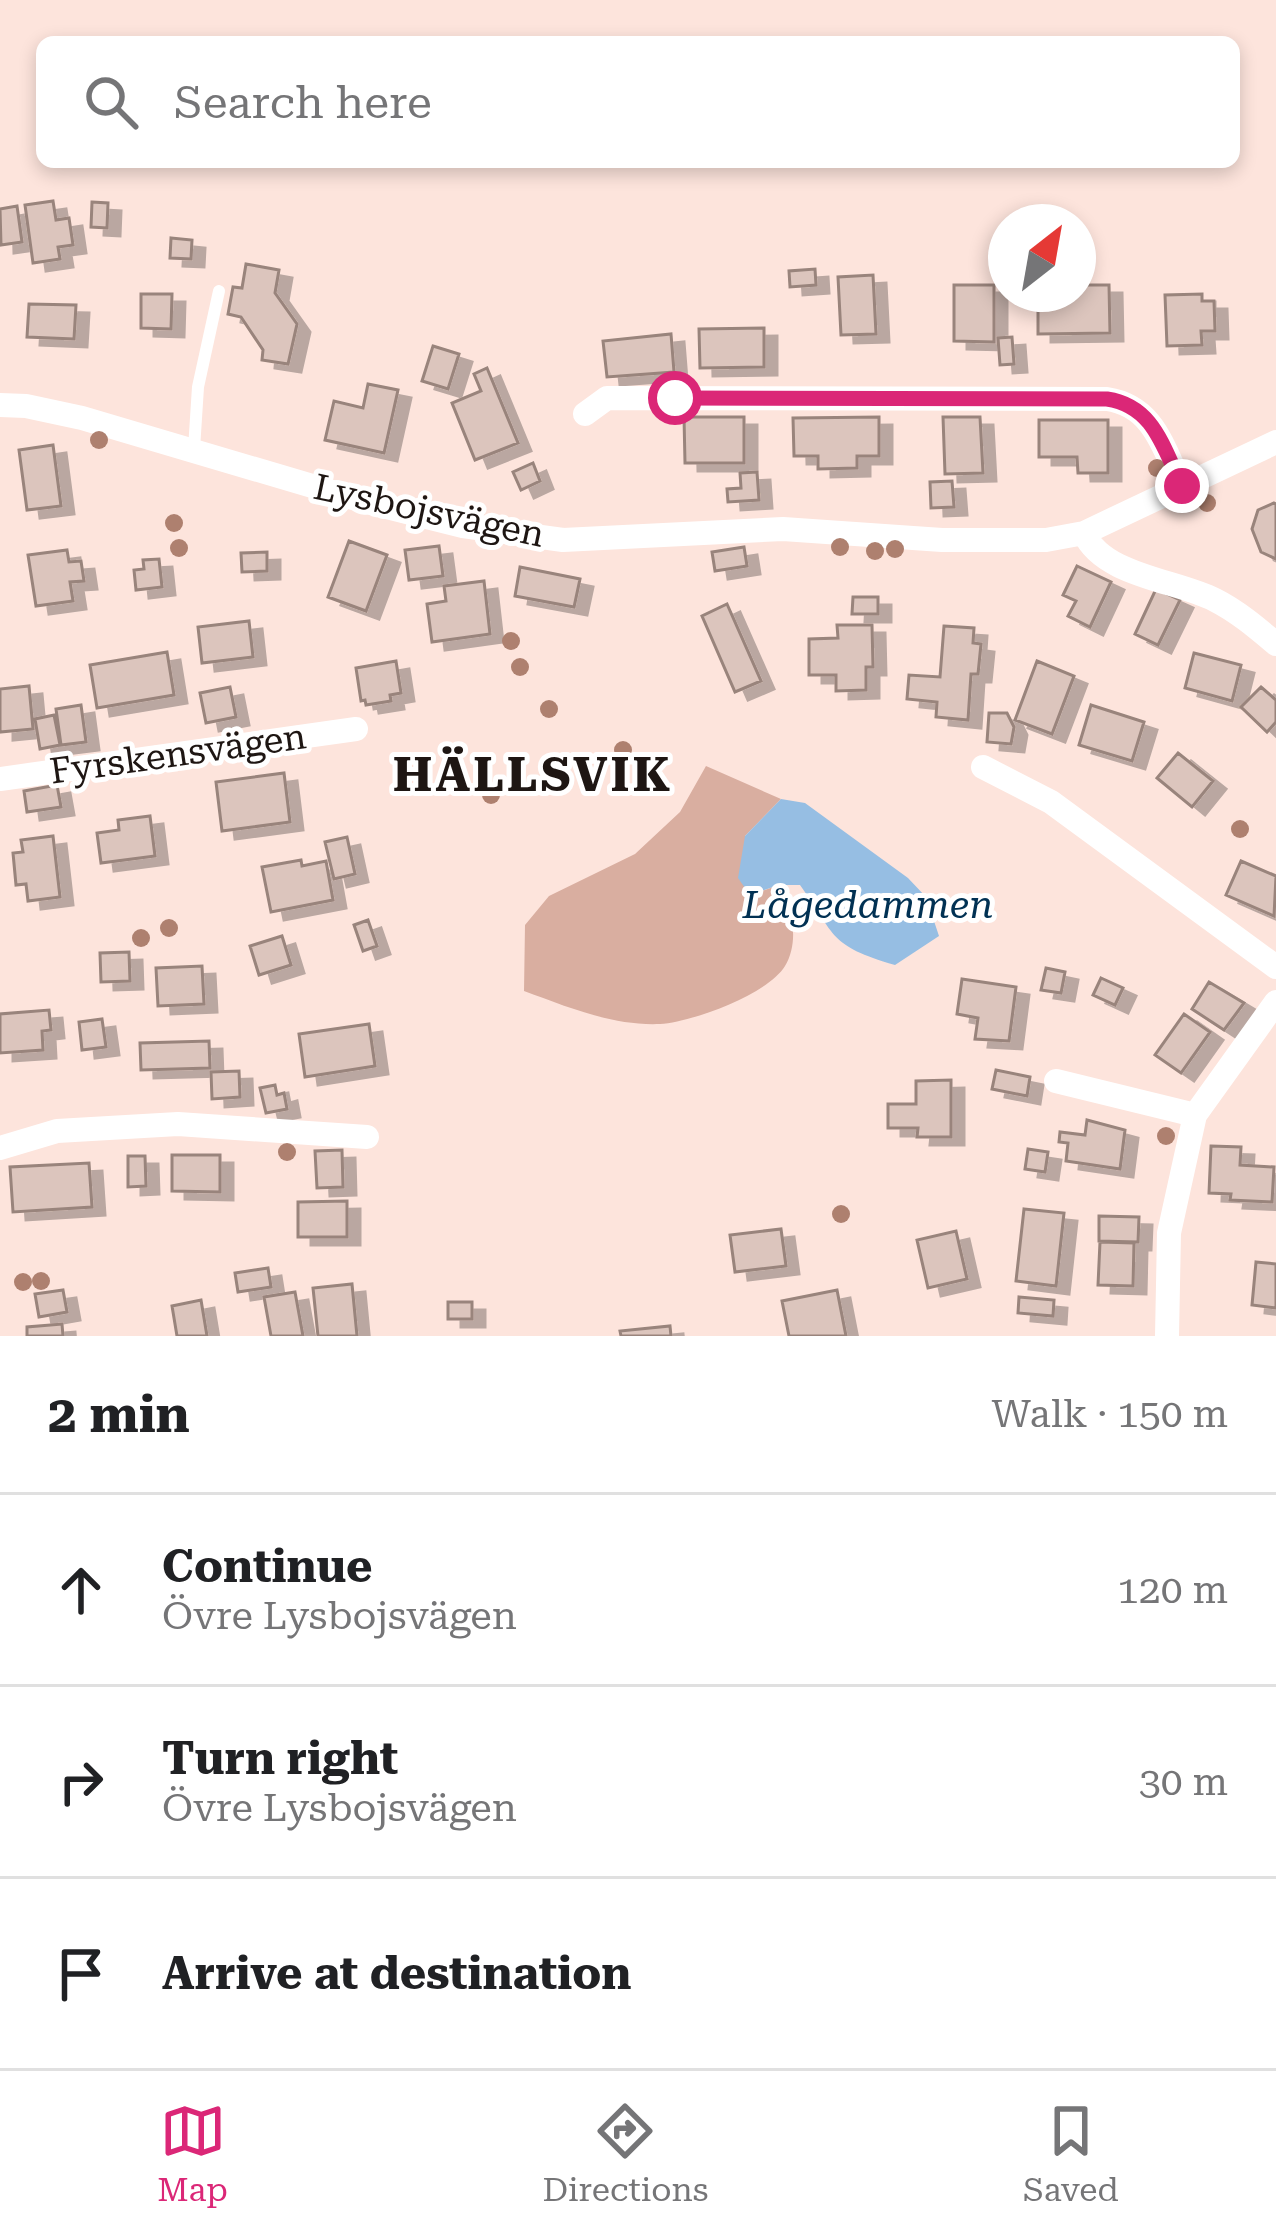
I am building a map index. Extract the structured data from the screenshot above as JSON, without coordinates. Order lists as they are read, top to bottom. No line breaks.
{"streets":{"street":["Lysbojsvägen","Fyrskensvägen"]},"districts":["HÄLLSVIK"],"water":["Lågedammen"],"north":"top right","page":{"search":"Search here","heading":["2 min","Walk · 150 m"],"list":[["Continue","Övre Lysbojsvägen","120 m"],["Turn right","Övre Lysbojsvägen","30 m"],"Arrive at destination"],"nav":["Map","Directions","Saved"]}}
